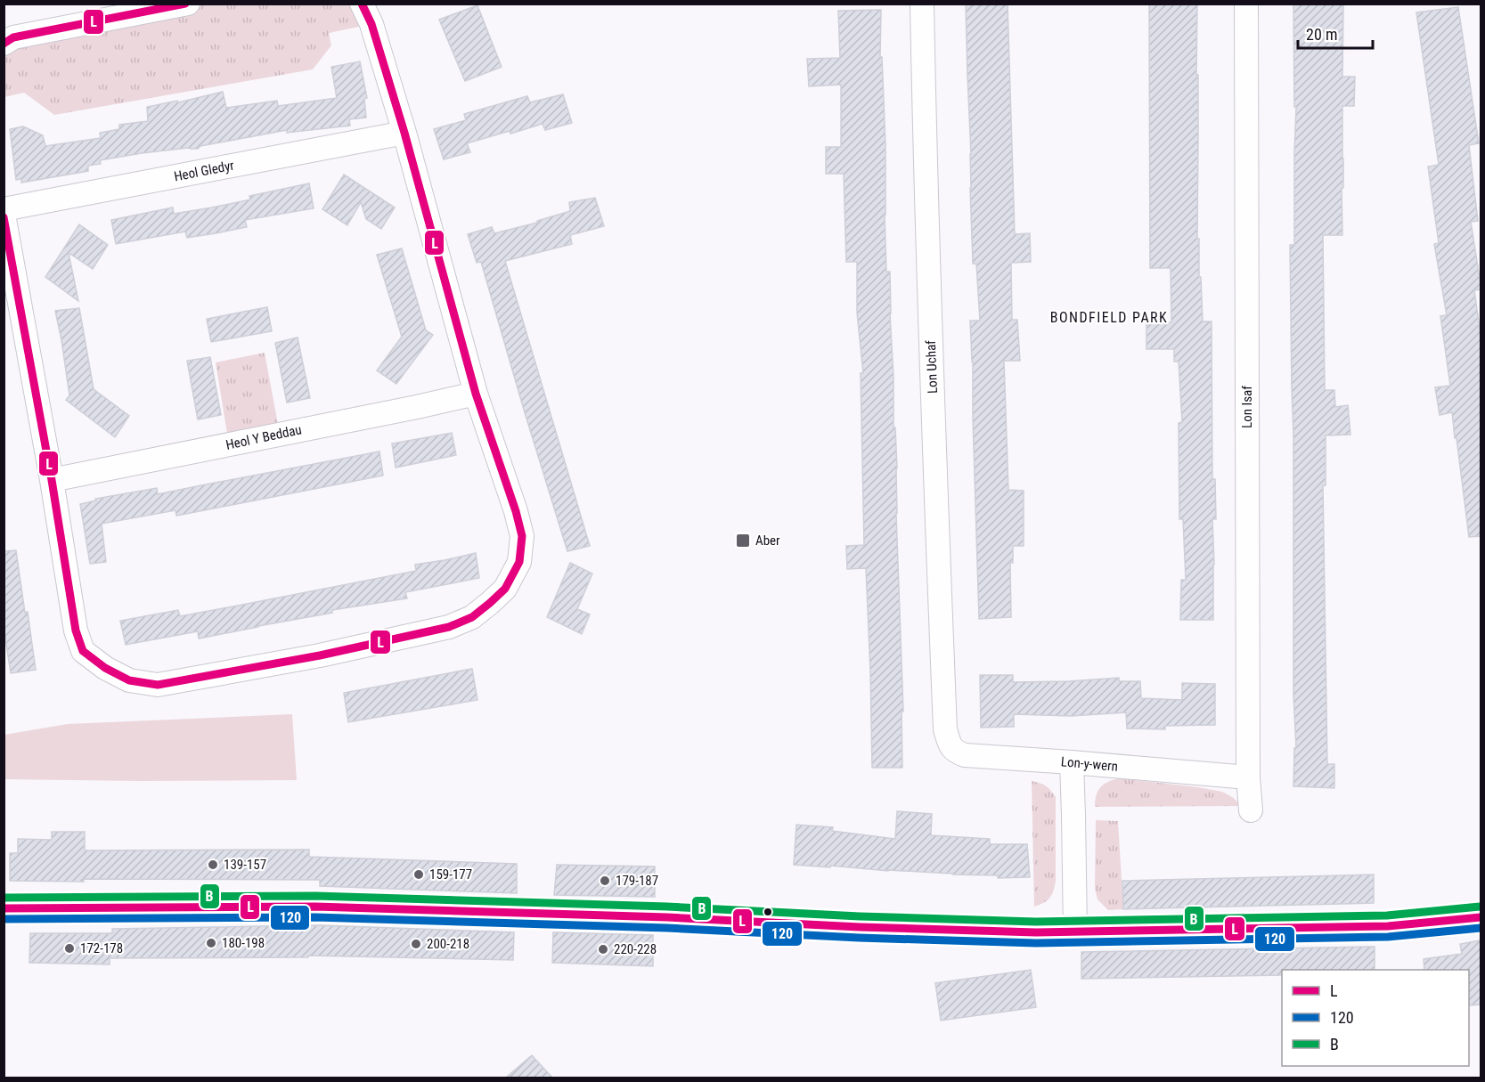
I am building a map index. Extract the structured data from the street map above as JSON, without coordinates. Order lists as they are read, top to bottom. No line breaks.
{"streets":{"street":["Heol Gledyr","Lon Uchaf","Lon Isaf","Heol Y Beddau","Lon-y-wern"]},"crossings":[["Lon Uchaf","Lon-y-wern"],["Lon Isaf","Lon-y-wern"]],"districts":["BONDFIELD PARK"],"places":{"transit":["Aber"],"other":["139-157","159-177","179-187","180-198","200-218","172-178","220-228"]},"lines":["transit line L","transit line B","transit line 120"],"legend":["L","120","B"],"scale_bar":"20 m"}
